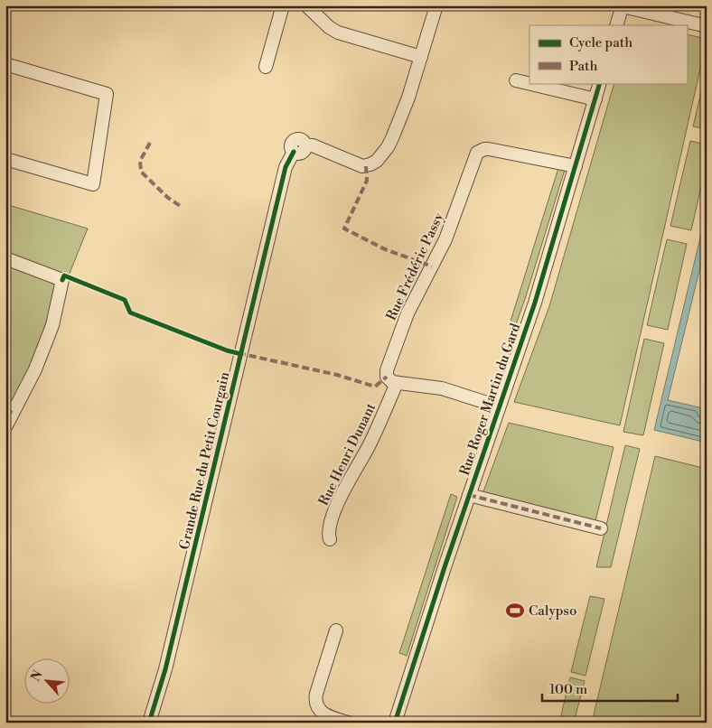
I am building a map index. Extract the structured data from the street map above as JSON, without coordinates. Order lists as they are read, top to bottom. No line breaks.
{"streets":{"street":["Rue Frédéric Passy","Rue Roger Martin du Gard","Rue Henri Dunant","Grande Rue du Petit Courgain"]},"crossings":[["Rue Frédéric Passy","Rue Roger Martin du Gard"],["Rue Frédéric Passy","Rue Henri Dunant"]],"places":{"sports":["Calypso"]},"legend":["Cycle path","Path"],"scale_bar":"100 m","north":"top left"}
